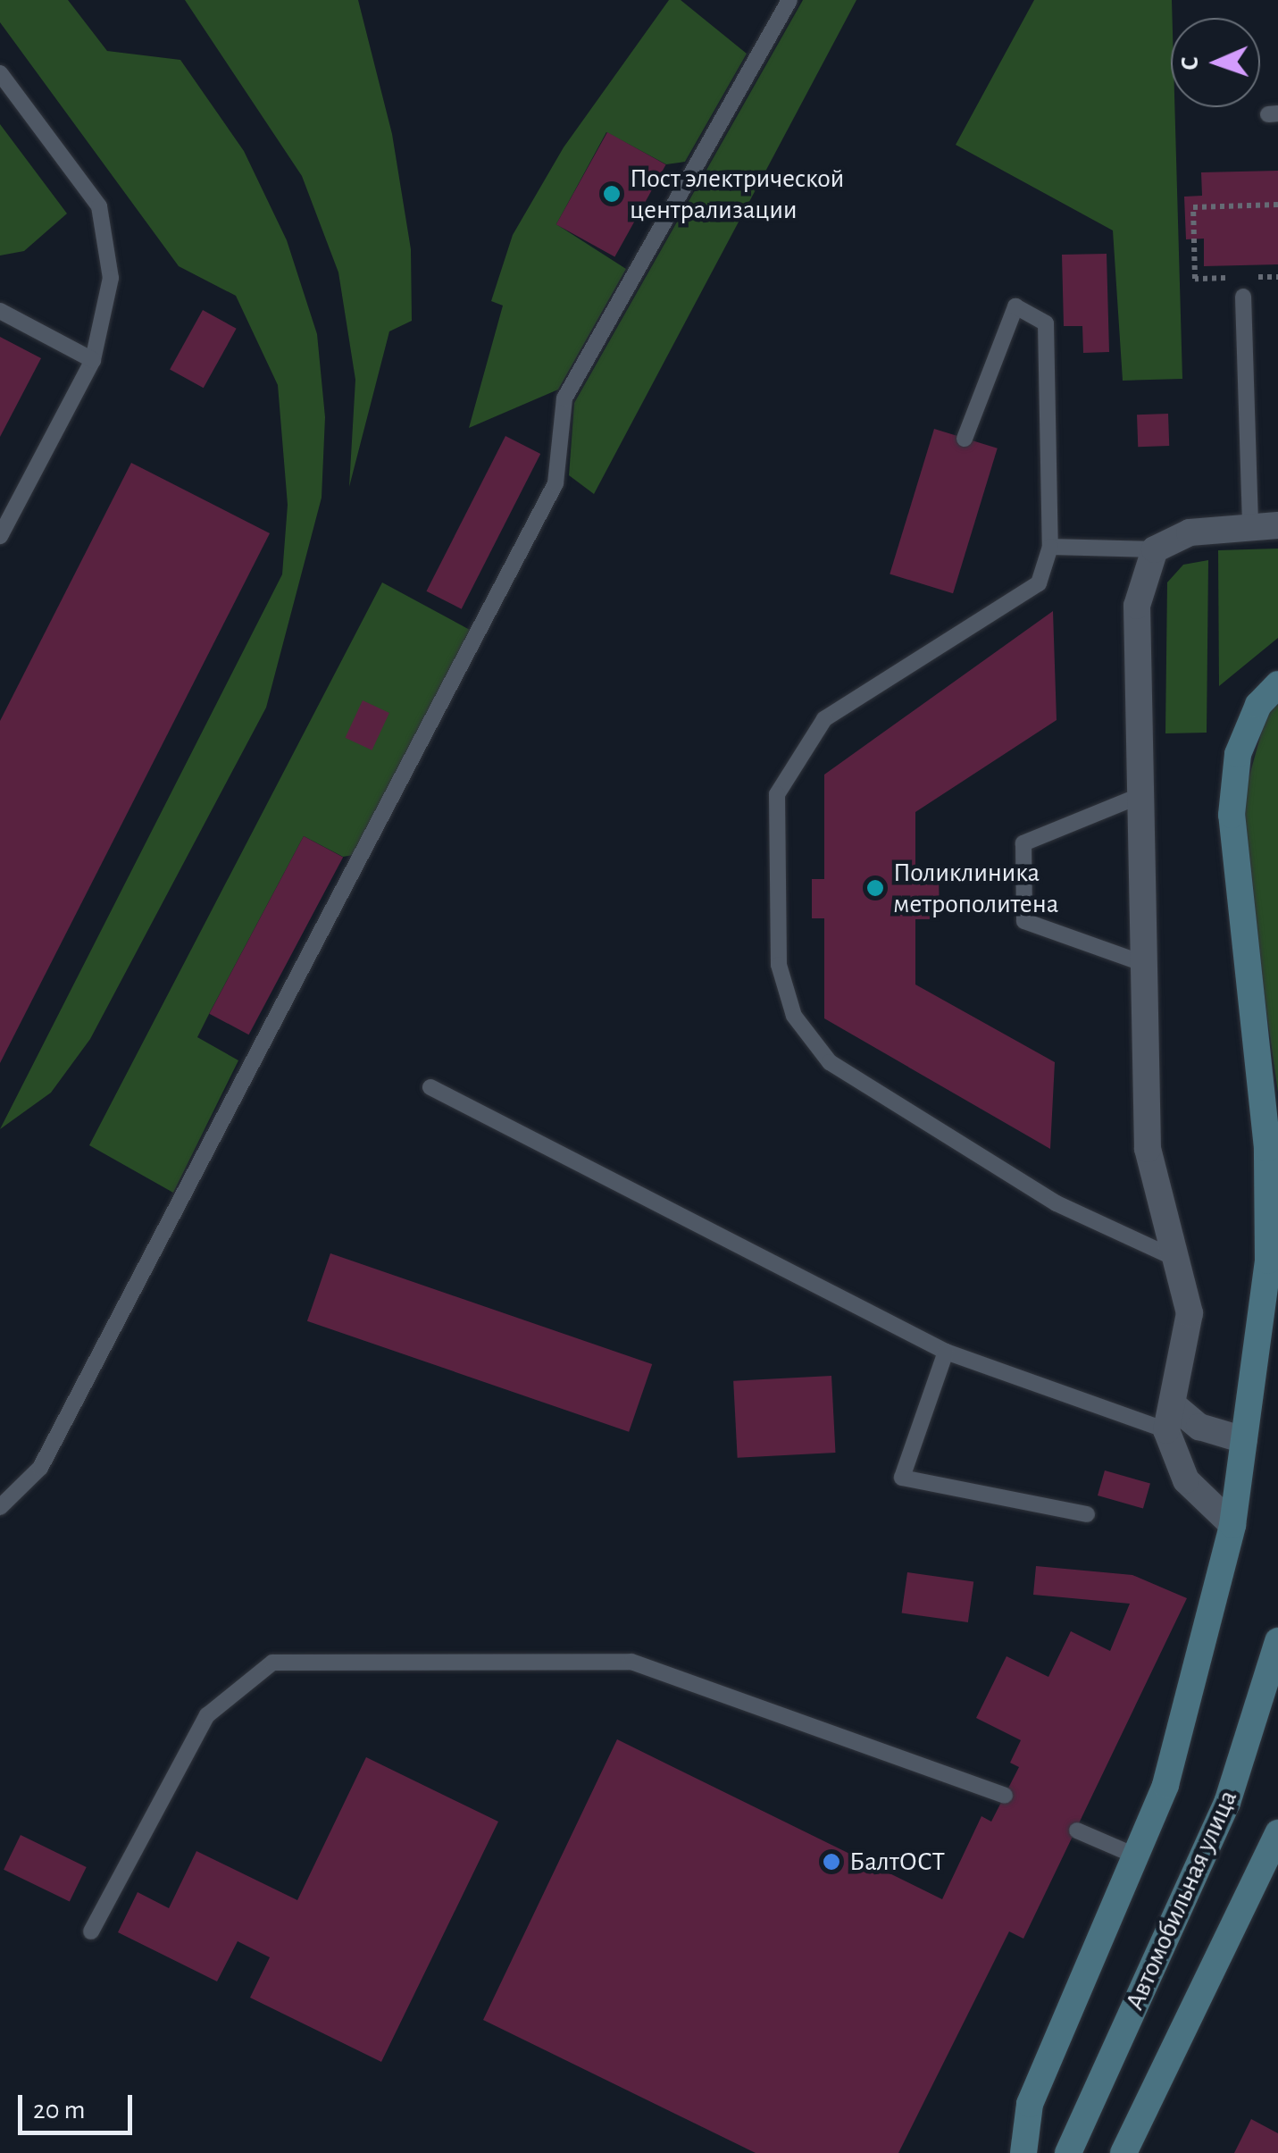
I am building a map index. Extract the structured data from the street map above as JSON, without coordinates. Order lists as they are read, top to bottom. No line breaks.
{"streets":{"main road":["Автомобильная улица"]},"places":["Пост электрической централизации","Поликлиника метрополитена","БалтОСТ"],"scale_bar":"20 m","north":"left"}
